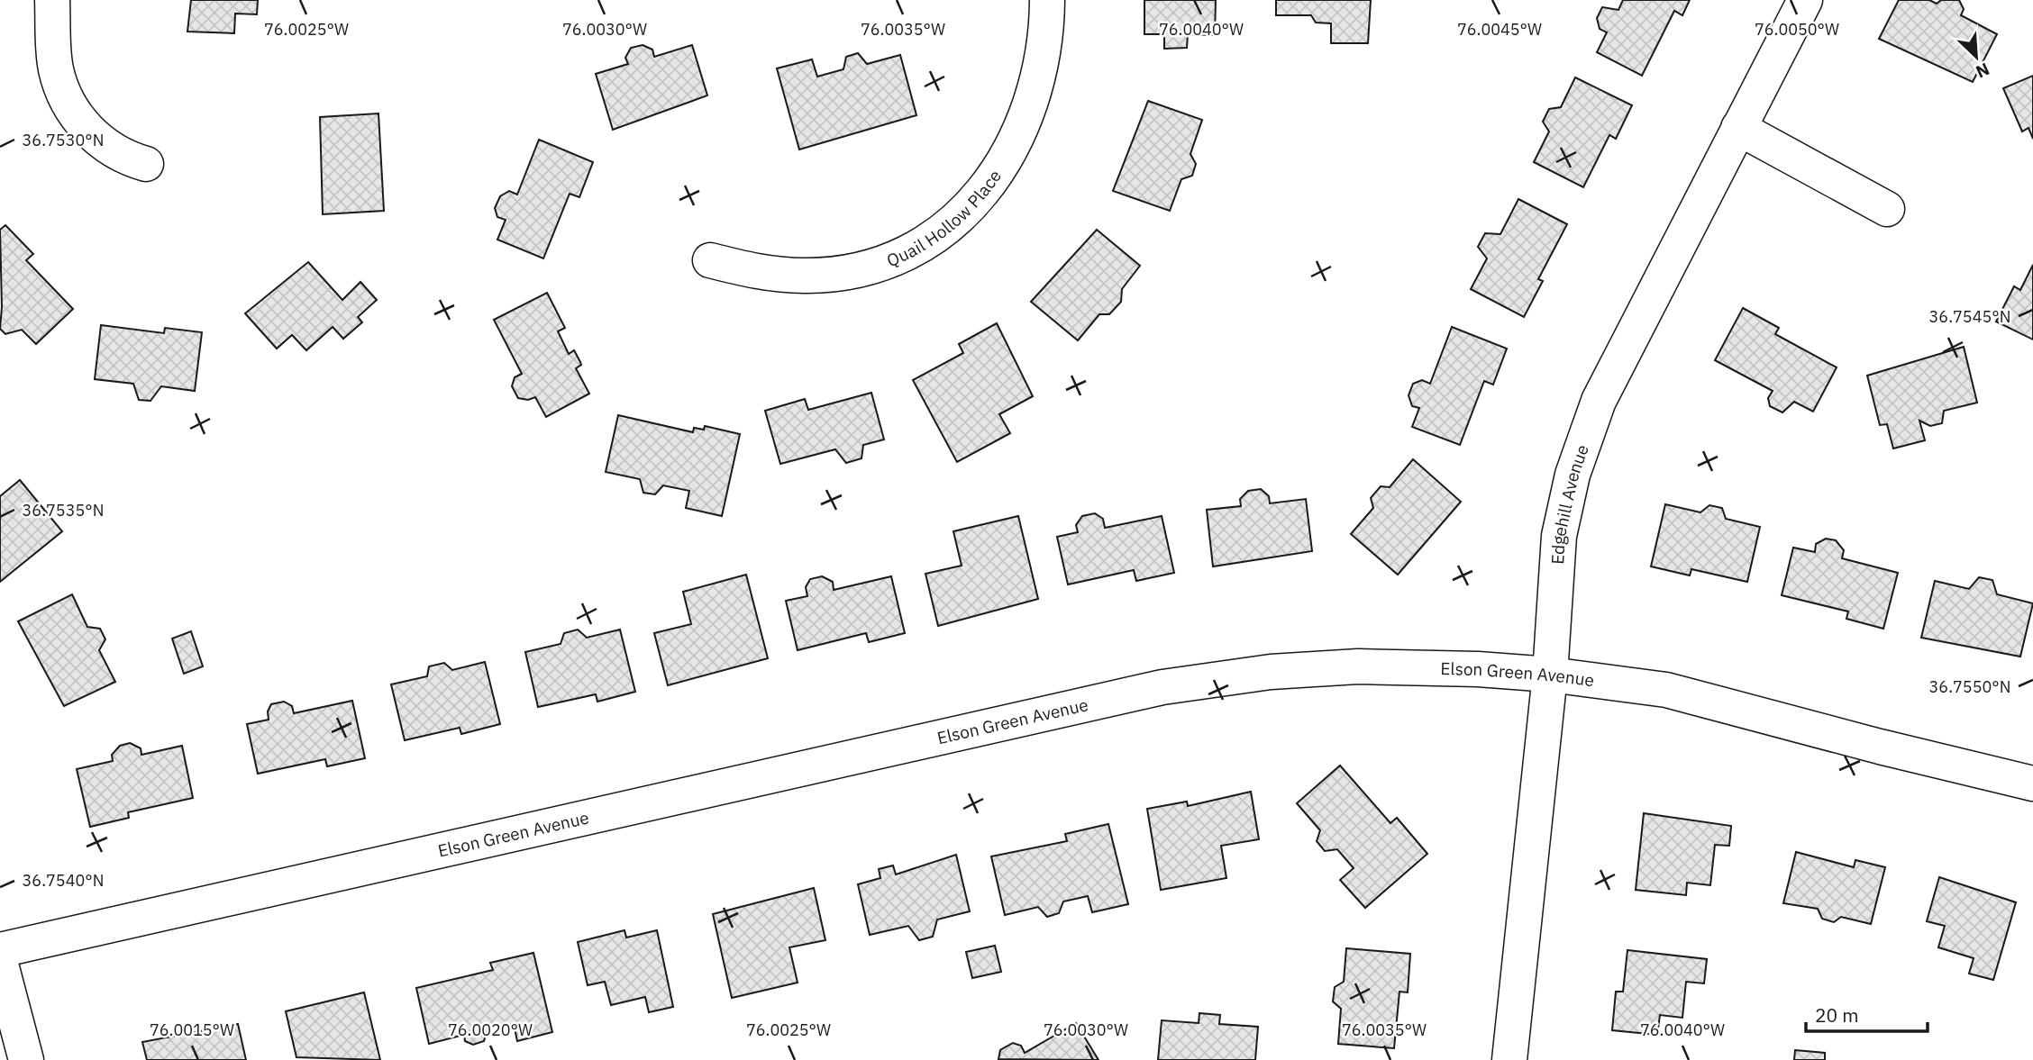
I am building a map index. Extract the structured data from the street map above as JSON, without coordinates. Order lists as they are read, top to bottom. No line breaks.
{"streets":{"street":["Quail Hollow Place","Edgehill Avenue","Elson Green Avenue"]},"crossings":[["Edgehill Avenue","Elson Green Avenue"]],"scale_bar":"20 m","north":"bottom right","coordinates":["76.0025°W","76.0030°W","76.0035°W","76.0040°W","76.0045°W","76.0050°W","36.7530°N","36.7545°N","36.7535°N","36.7550°N","36.7540°N","76.0015°W","76.0020°W"]}
